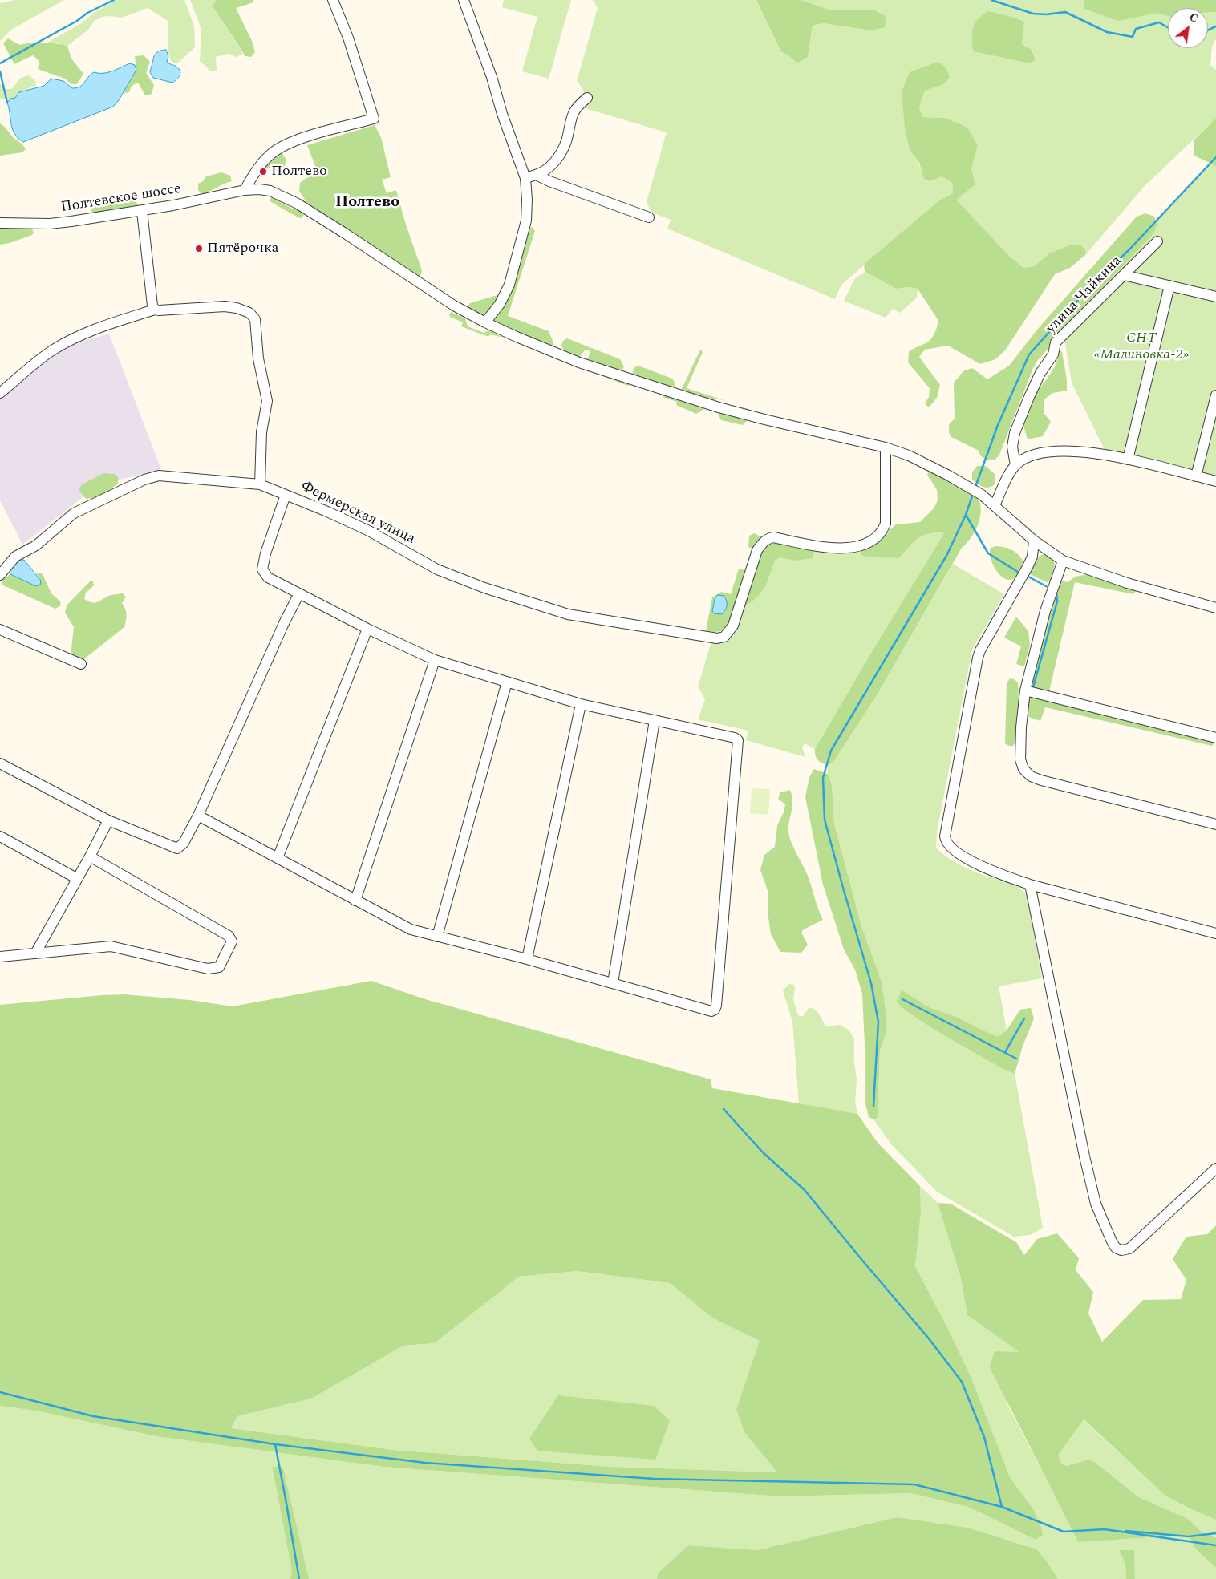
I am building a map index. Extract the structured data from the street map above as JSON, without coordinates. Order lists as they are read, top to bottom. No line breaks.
{"streets":{"street":["Полтевское шоссе","улица Чайкина","Фермерская улица"]},"crossings":[["Полтевское шоссе","Фермерская улица"]],"districts":["Полтево"],"parks":["СНТ «Малиновка-2»"],"places":["Полтево","Пятёрочка"],"north":"top right"}
